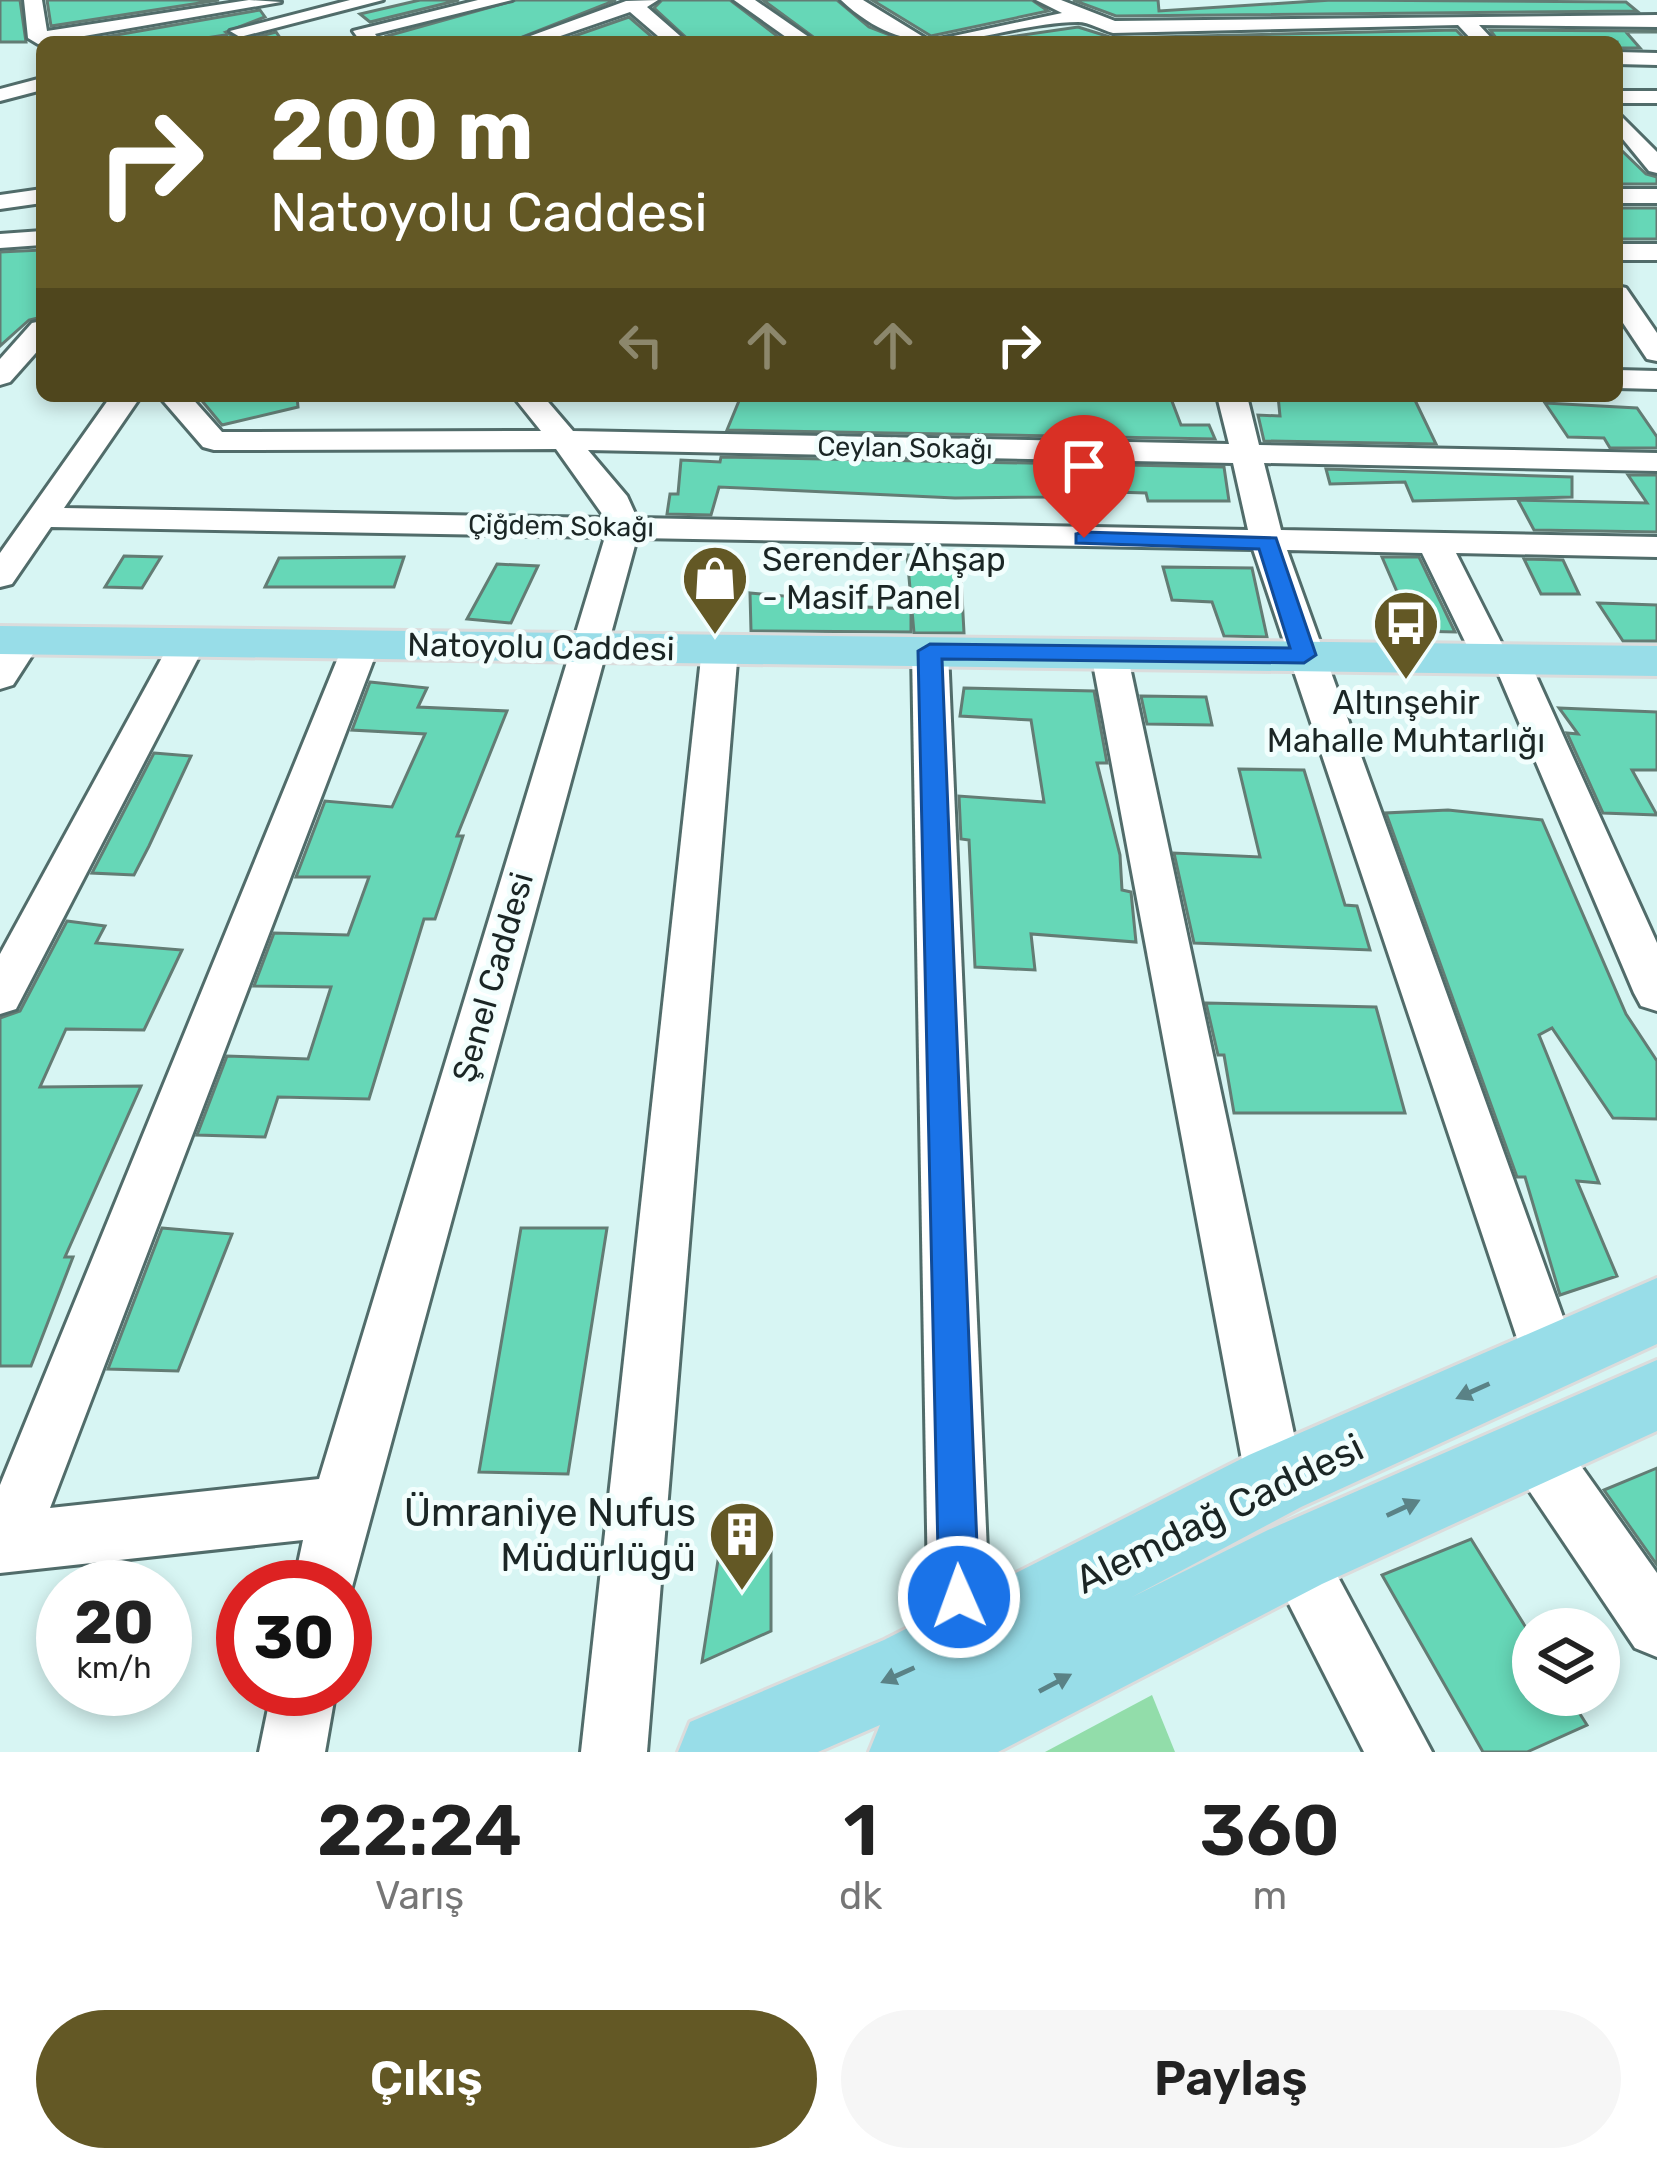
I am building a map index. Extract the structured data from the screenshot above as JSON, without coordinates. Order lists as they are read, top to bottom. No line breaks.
{"streets":{"main road":["Natoyolu Caddesi","Alemdağ Caddesi"],"street":["Ceylan Sokağı","Çiğdem Sokağı","Şenel Caddesi"]},"crossings":[["Çiğdem Sokağı","Şenel Caddesi"],["Natoyolu Caddesi","Şenel Caddesi"]],"places":{"shop":["Serender Ahşap - Masif Panel"],"bus stop":["Altınşehir Mahalle Muhtarlığı"],"building":["Ümraniye Nufus Müdürlügü"]},"page":{"turn":["200 m","Natoyolu Caddesi"],"speed":"20 km/h","limit":"30","eta":["22:24","Varış","1","dk","360","m"],"buttons":["Çıkış","Paylaş"]}}
